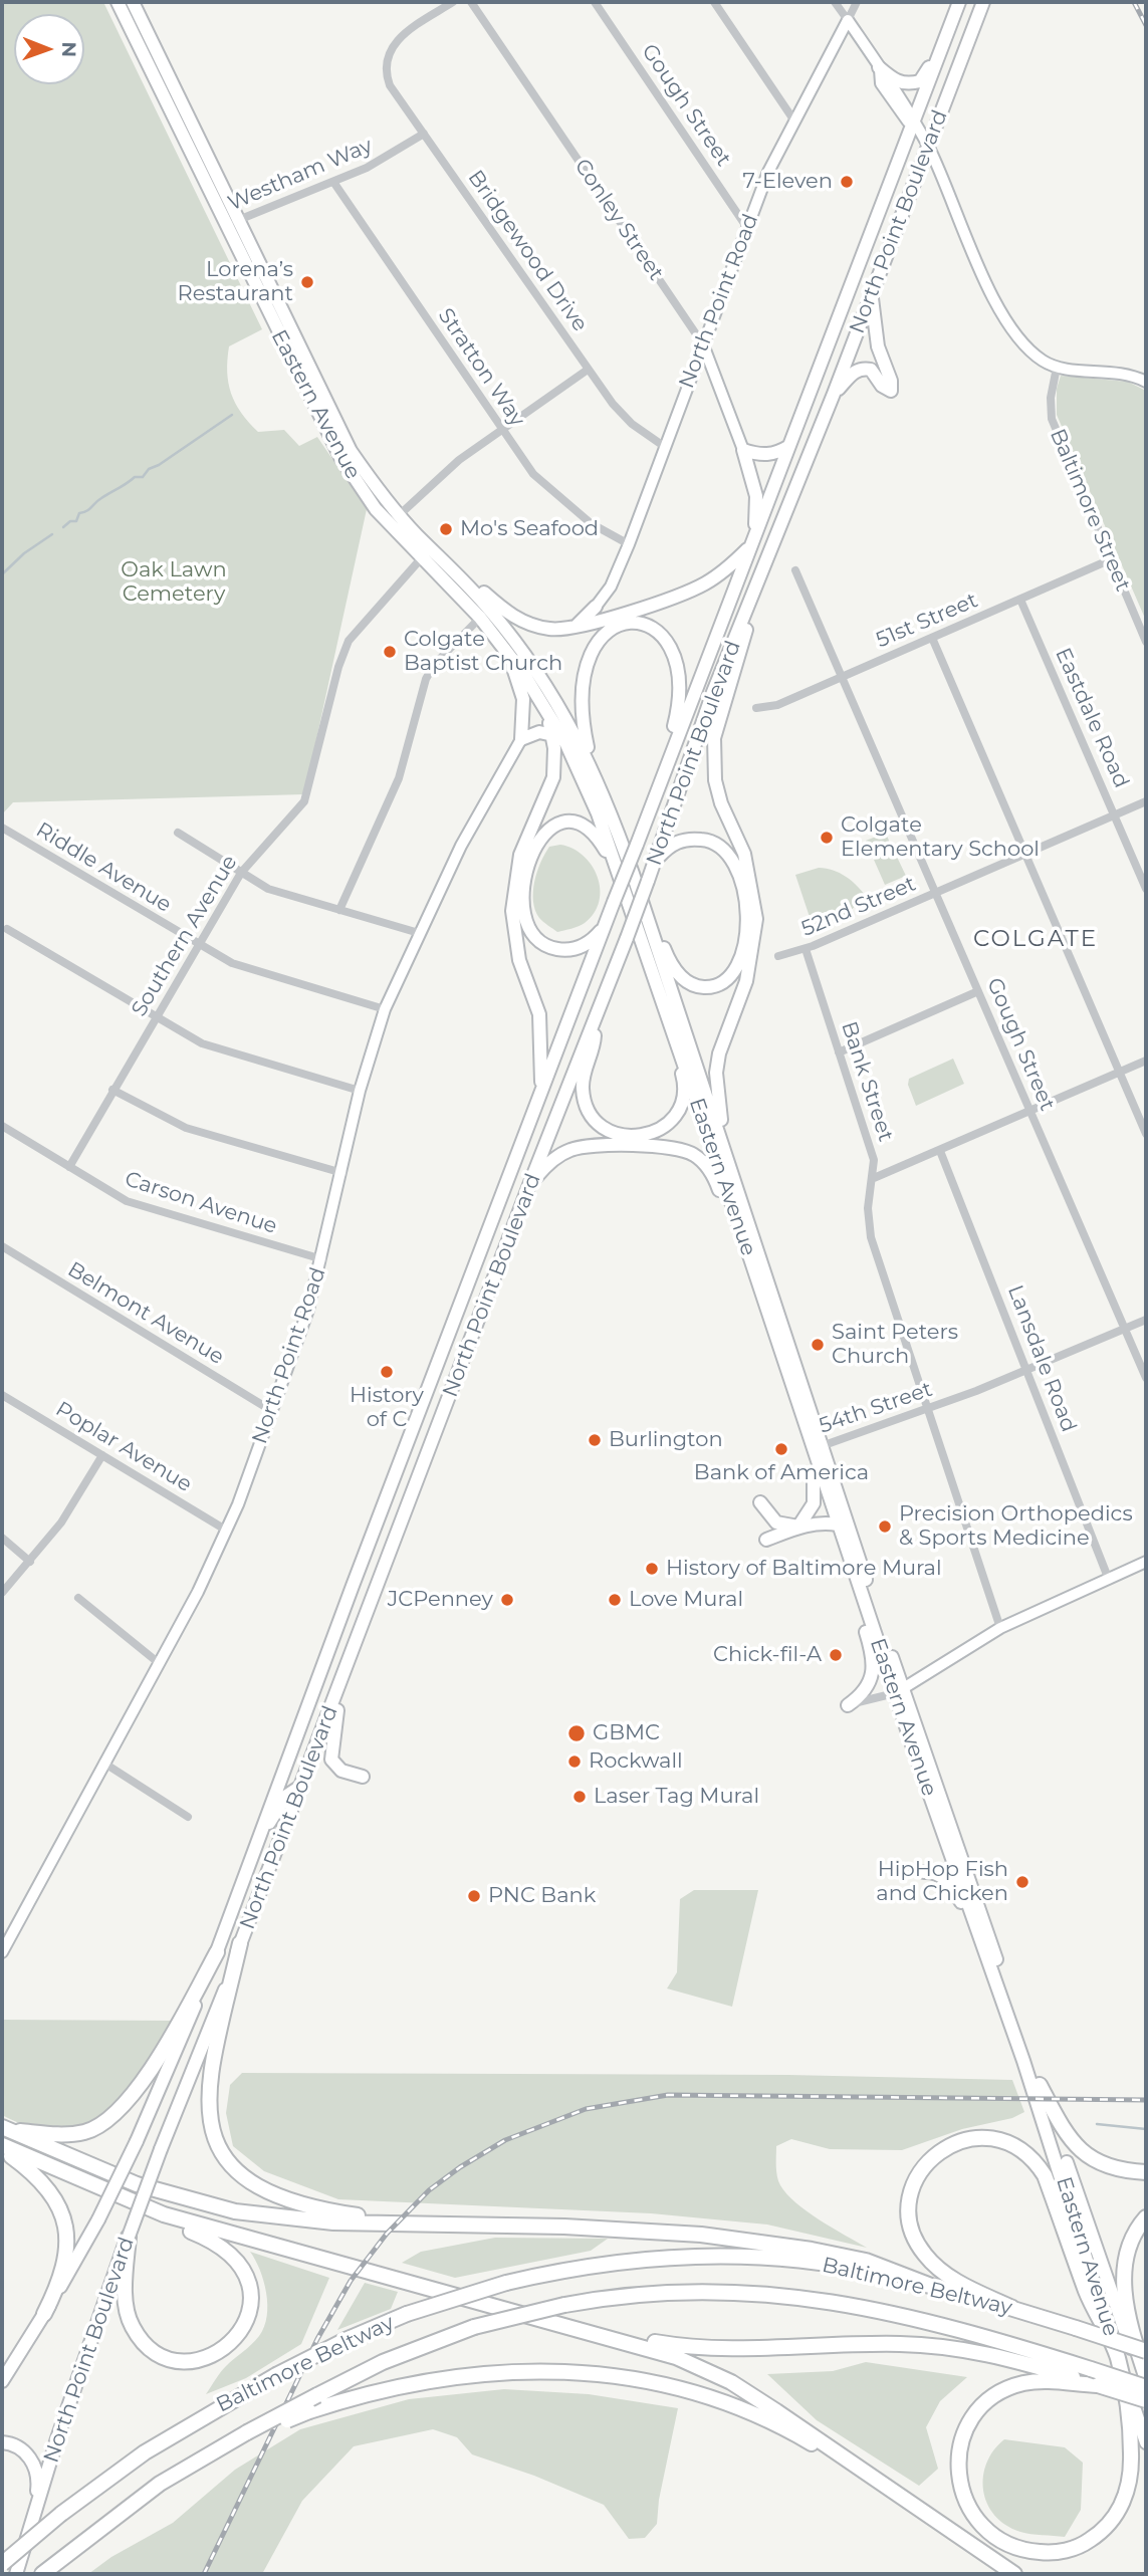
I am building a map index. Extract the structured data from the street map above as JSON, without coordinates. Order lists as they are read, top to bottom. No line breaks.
{"streets":{"highway":["Baltimore Beltway"],"main road":["North Point Boulevard","Eastern Avenue"],"street":["Gough Street","Westham Way","Conley Street","Bridgewood Drive","North Point Road","Stratton Way","Baltimore Street","51st Street","Eastdale Road","Riddle Avenue","52nd Street","Southern Avenue","Bank Street","Carson Avenue","Belmont Avenue","Lansdale Road","54th Street","Poplar Avenue"]},"crossings":[["Gough Street","North Point Road"],["Gough Street","51st Street"],["Gough Street","52nd Street"],["Gough Street","54th Street"],["Westham Way","Bridgewood Drive"],["Westham Way","Stratton Way"],["Westham Way","Eastern Avenue"],["Conley Street","North Point Road"],["Bridgewood Drive","North Point Road"],["North Point Road","Stratton Way"],["North Point Road","Riddle Avenue"],["North Point Road","Carson Avenue"],["North Point Road","Belmont Avenue"],["North Point Road","Poplar Avenue"],["Eastern Avenue","Southern Avenue"],["Eastern Avenue","54th Street"],["Baltimore Street","51st Street"],["51st Street","Eastdale Road"],["Eastdale Road","52nd Street"],["Riddle Avenue","Southern Avenue"],["52nd Street","Bank Street"],["Southern Avenue","Carson Avenue"],["Bank Street","54th Street"],["Lansdale Road","54th Street"]],"districts":["COLGATE"],"parks":["Oak Lawn Cemetery"],"places":["7-Eleven","Lorena’s Restaurant","Mo's Seafood","Colgate Baptist Church","Colgate Elementary School","Saint Peters Church","History of C","Burlington","Bank of America","Precision Orthopedics & Sports Medicine","History of Baltimore Mural","JCPenney","Love Mural","Chick-fil-A","GBMC","Rockwall","Laser Tag Mural","HipHop Fish and Chicken","PNC Bank"],"north":"right"}
